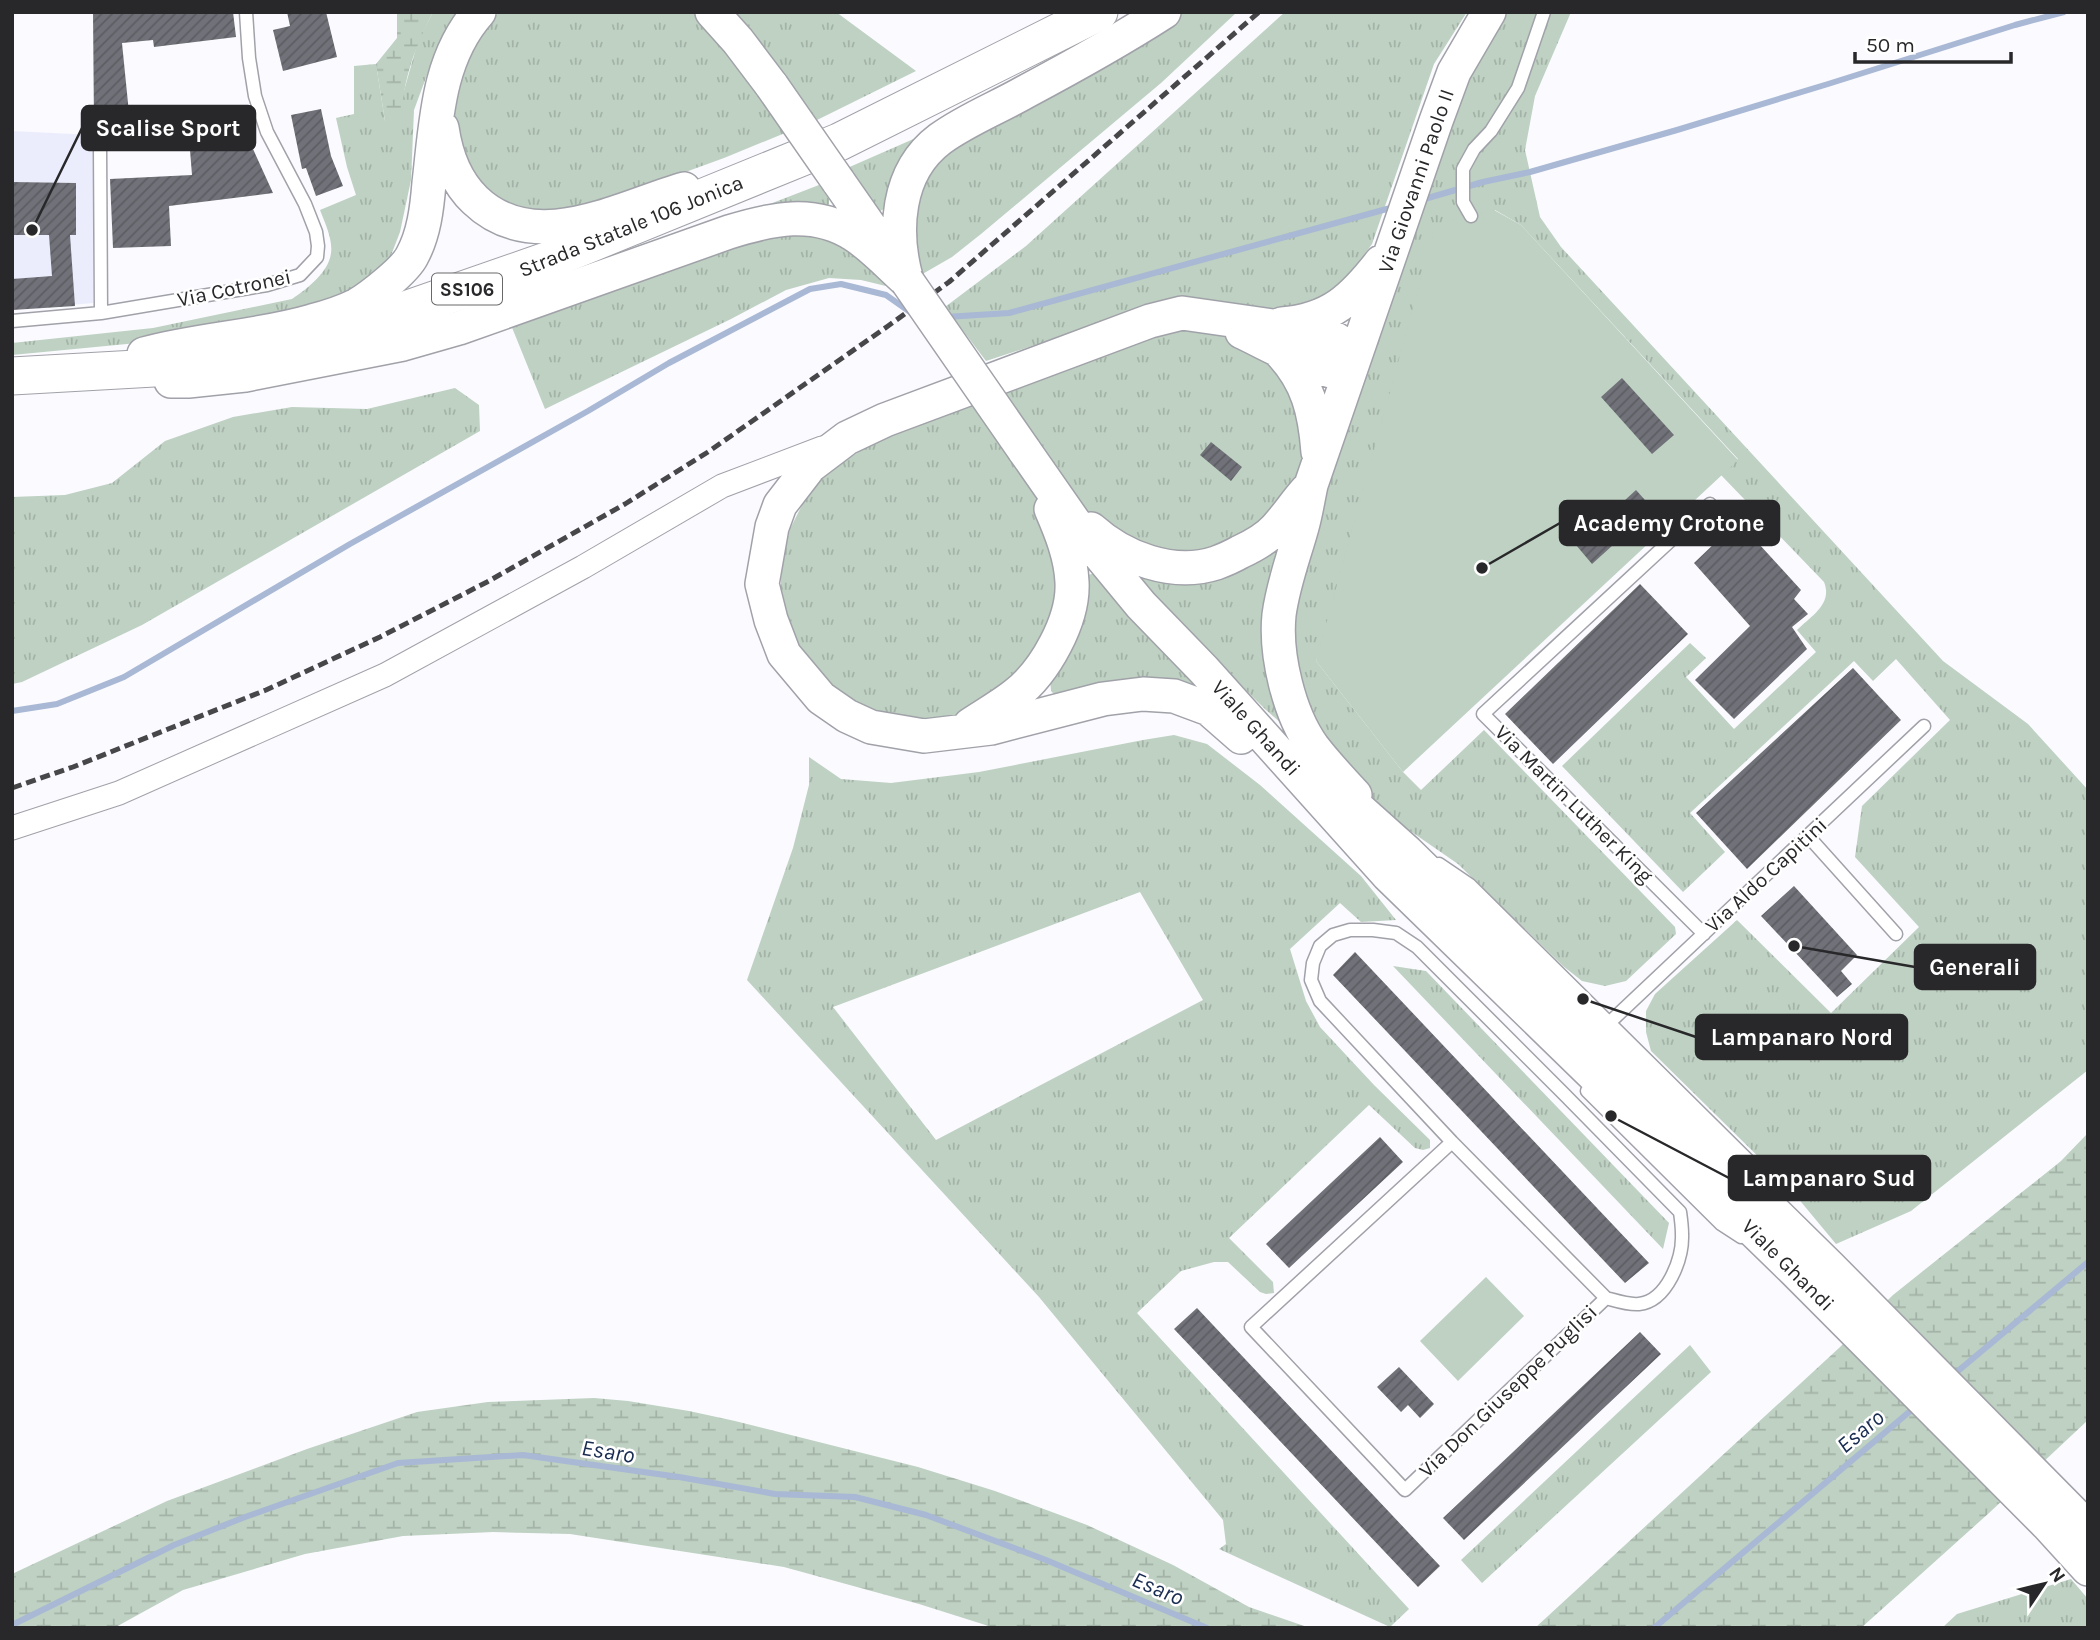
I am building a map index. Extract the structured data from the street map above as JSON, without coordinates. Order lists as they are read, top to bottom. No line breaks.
{"streets":{"main road":["Via Giovanni Paolo II","Strada Statale 106 Jonica","SS106","Viale Ghandi"],"lane":["Via Cotronei","Via Martin Luther King","Via Aldo Capitini","Via Don Giuseppe Puglisi"]},"crossings":[["Via Martin Luther King","Via Aldo Capitini"]],"water":["Esaro"],"places":["Scalise Sport","Academy Crotone","Generali","Lampanaro Nord","Lampanaro Sud"],"scale_bar":"50 m","north":"top right"}
